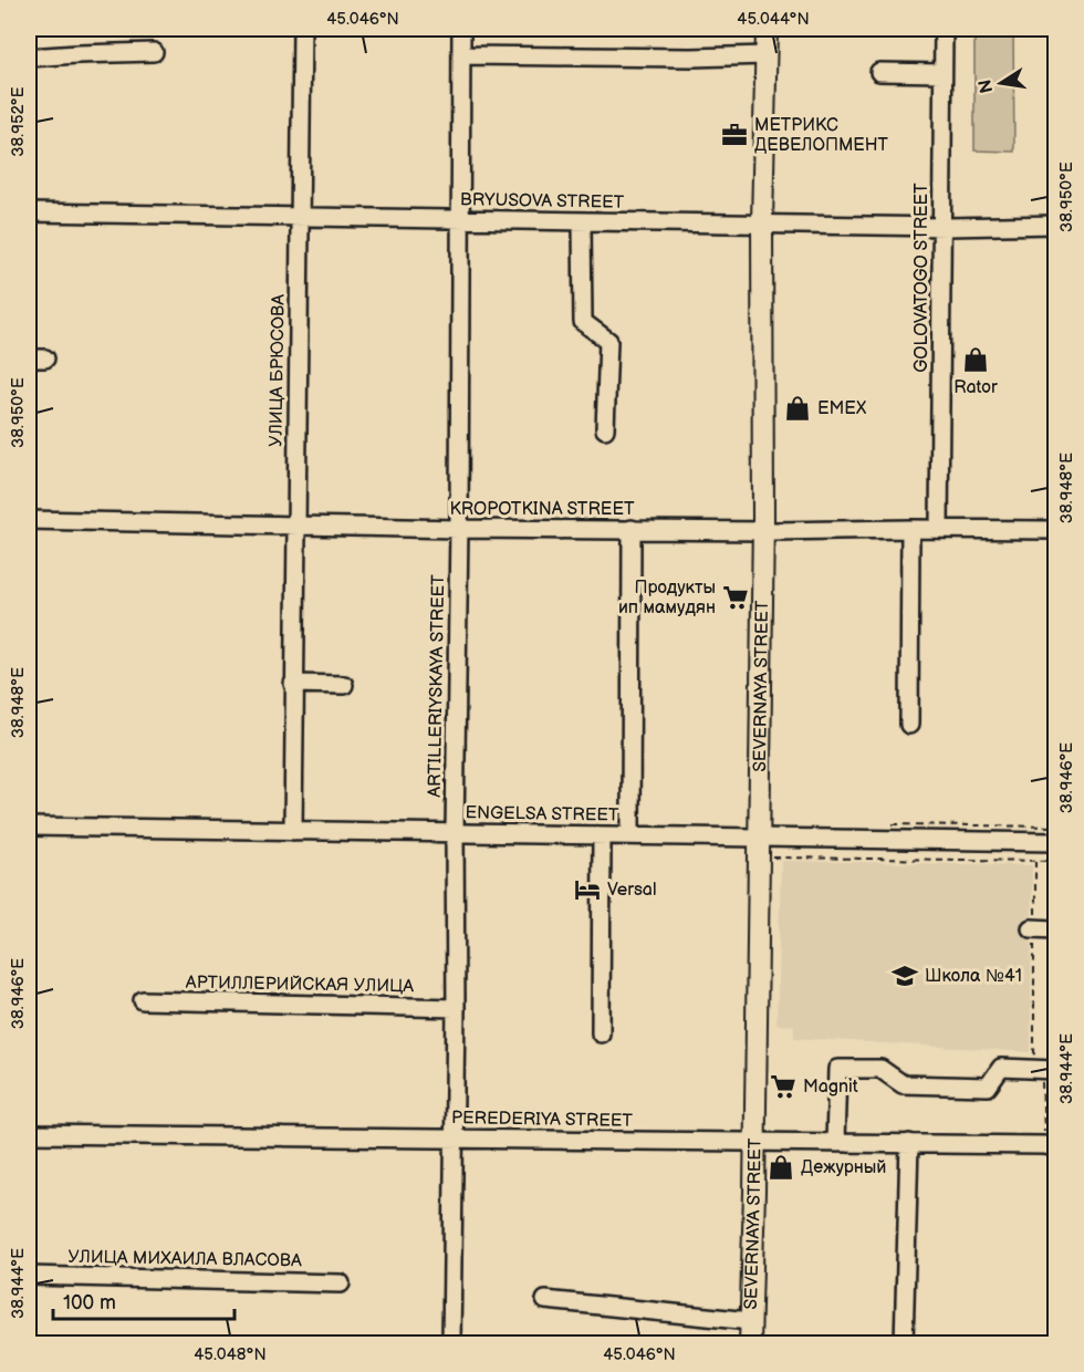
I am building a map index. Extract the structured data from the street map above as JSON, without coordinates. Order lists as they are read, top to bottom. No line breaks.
{"streets":{"main road":["SEVERNAYA STREET"],"street":["BRYUSOVA STREET","GOLOVATOGO STREET","УЛИЦА БРЮСОВА","KROPOTKINA STREET","ARTILLERIYSKAYA STREET","ENGELSA STREET","АРТИЛЛЕРИЙСКАЯ УЛИЦА","PEREDERIYA STREET","УЛИЦА МИХАИЛА ВЛАСОВА"]},"crossings":[["BRYUSOVA STREET","GOLOVATOGO STREET"],["BRYUSOVA STREET","УЛИЦА БРЮСОВА"],["BRYUSOVA STREET","ARTILLERIYSKAYA STREET"],["BRYUSOVA STREET","SEVERNAYA STREET"],["GOLOVATOGO STREET","KROPOTKINA STREET"],["УЛИЦА БРЮСОВА","KROPOTKINA STREET"],["УЛИЦА БРЮСОВА","ENGELSA STREET"],["KROPOTKINA STREET","ARTILLERIYSKAYA STREET"],["KROPOTKINA STREET","SEVERNAYA STREET"],["ARTILLERIYSKAYA STREET","ENGELSA STREET"],["ARTILLERIYSKAYA STREET","АРТИЛЛЕРИЙСКАЯ УЛИЦА"],["ARTILLERIYSKAYA STREET","PEREDERIYA STREET"],["SEVERNAYA STREET","ENGELSA STREET"],["SEVERNAYA STREET","PEREDERIYA STREET"]],"places":{"office":["МЕТРИКС ДЕВЕЛОПМЕНТ"],"shop":["Rator","EMEX","Дежурный"],"supermarket":["Продукты ип мамудян","Magnit"],"hotel":["Versal"],"school or university":["Школа №41"]},"scale_bar":"100 m","north":"left","coordinates":["45.046°N","45.044°N","38.952°E","38.950°E","38.948°E","38.946°E","38.944°E","45.048°N"]}
